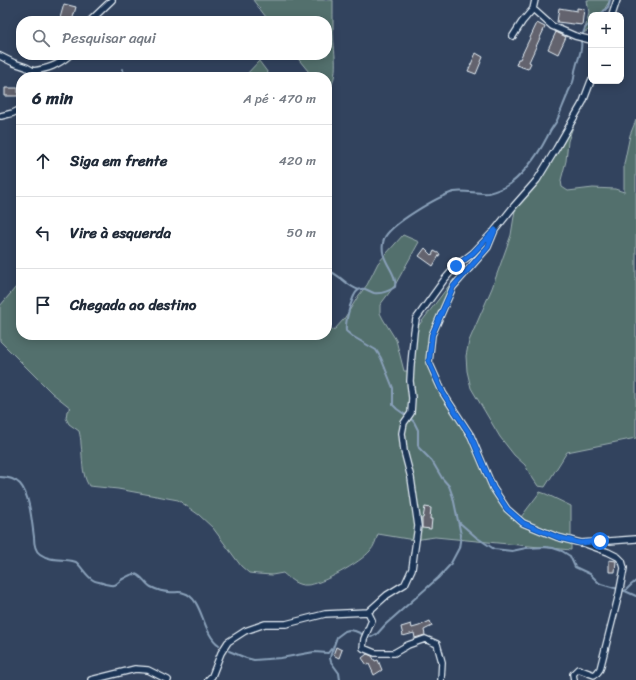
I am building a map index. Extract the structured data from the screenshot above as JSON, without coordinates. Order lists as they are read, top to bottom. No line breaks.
{"page":{"map_buttons":["+","−"],"search":"Pesquisar aqui","heading":["6 min","A pé · 470 m"],"list":[["Siga em frente","420 m"],["Vire à esquerda","50 m"],"Chegada ao destino"]}}
